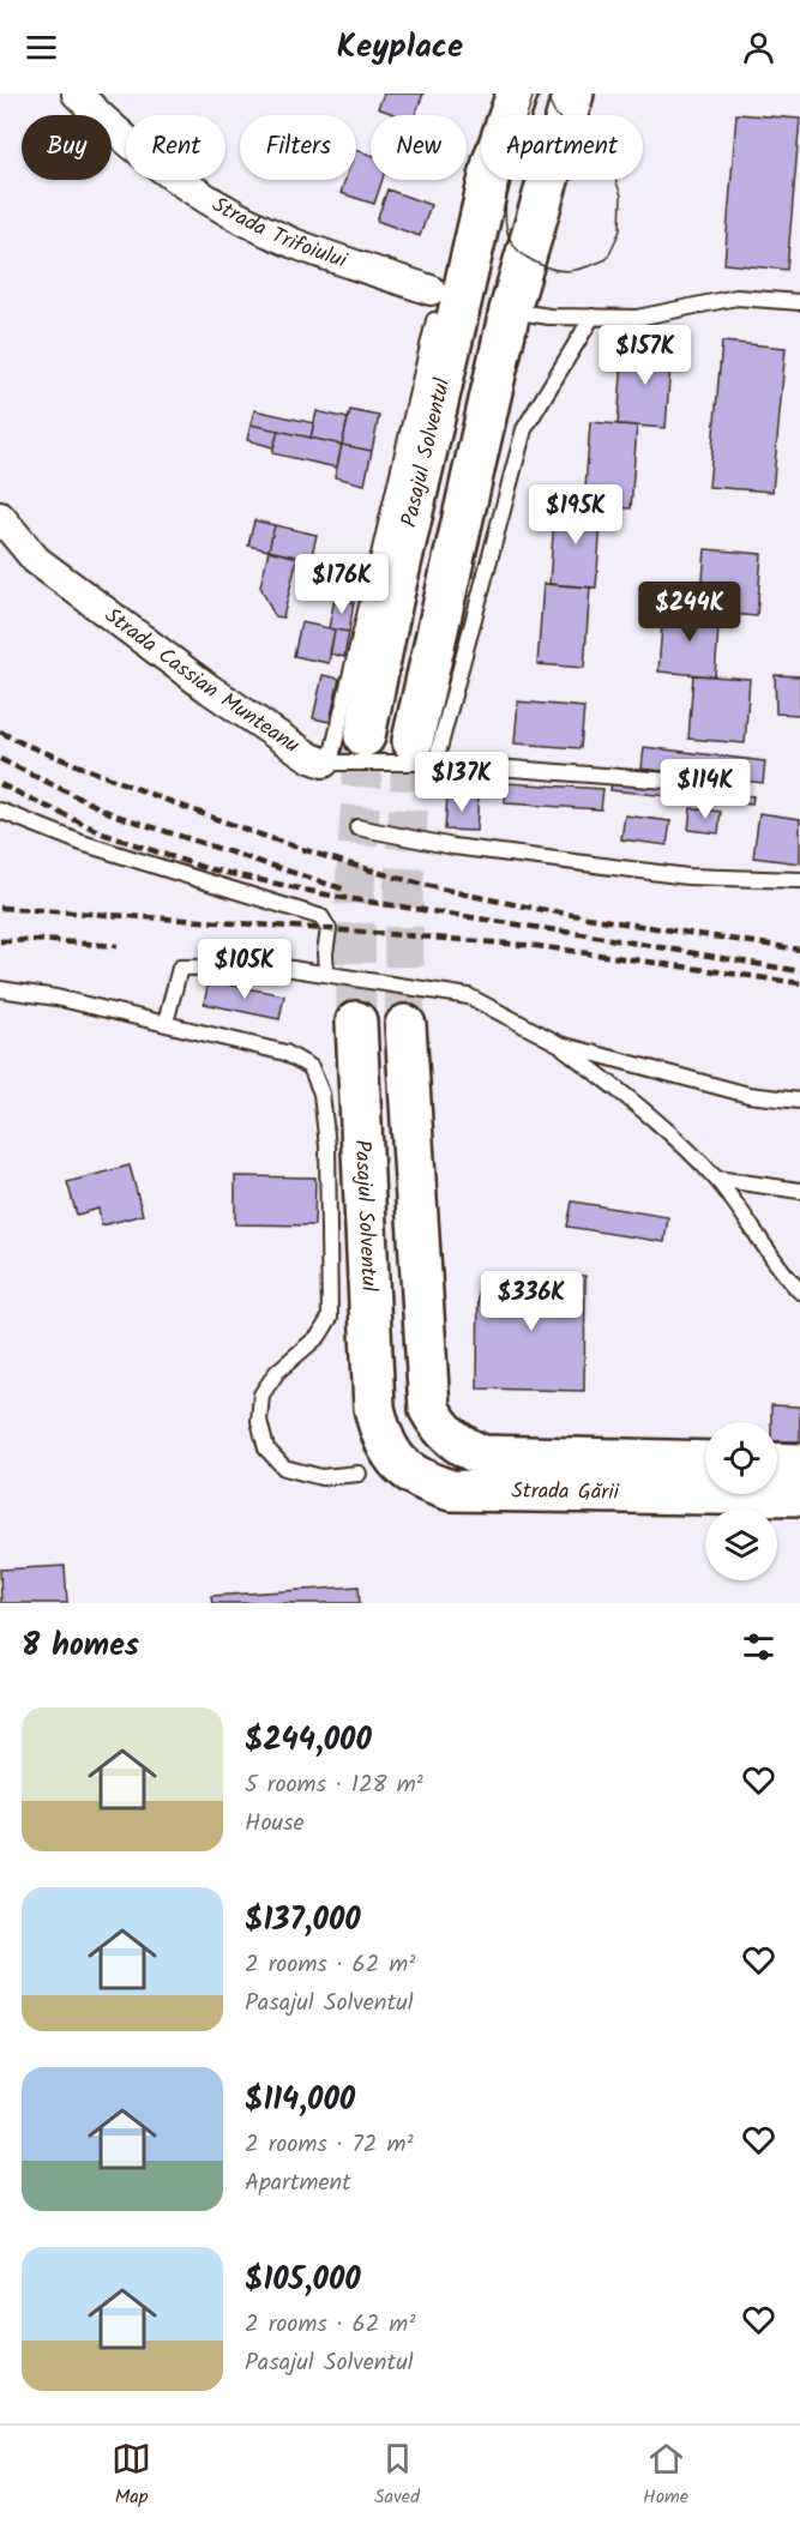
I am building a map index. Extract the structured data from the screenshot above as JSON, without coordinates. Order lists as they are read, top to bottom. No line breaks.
{"streets":{"main road":["Pasajul Solventul","Strada Gării"],"street":["Strada Trifoiului","Strada Cassian Munteanu"]},"crossings":[["Strada Trifoiului","Pasajul Solventul"],["Pasajul Solventul","Strada Gării"]],"page":{"header":"Keyplace","chip":["Buy","Rent","Filters","New","Apartment"],"price":["$157K","$195K","$176K","$244K","$137K","$114K","$105K","$336K"],"heading":"8 homes","list":[{"name":"$244,000","note":"5 rooms · 128 m² · House"},{"name":"$137,000","note":"2 rooms · 62 m² · Pasajul Solventul"},{"name":"$114,000","note":"2 rooms · 72 m² · Apartment"},{"name":"$105,000","note":"2 rooms · 62 m² · Pasajul Solventul"}],"tabs":["Map","Saved","Home"]}}
